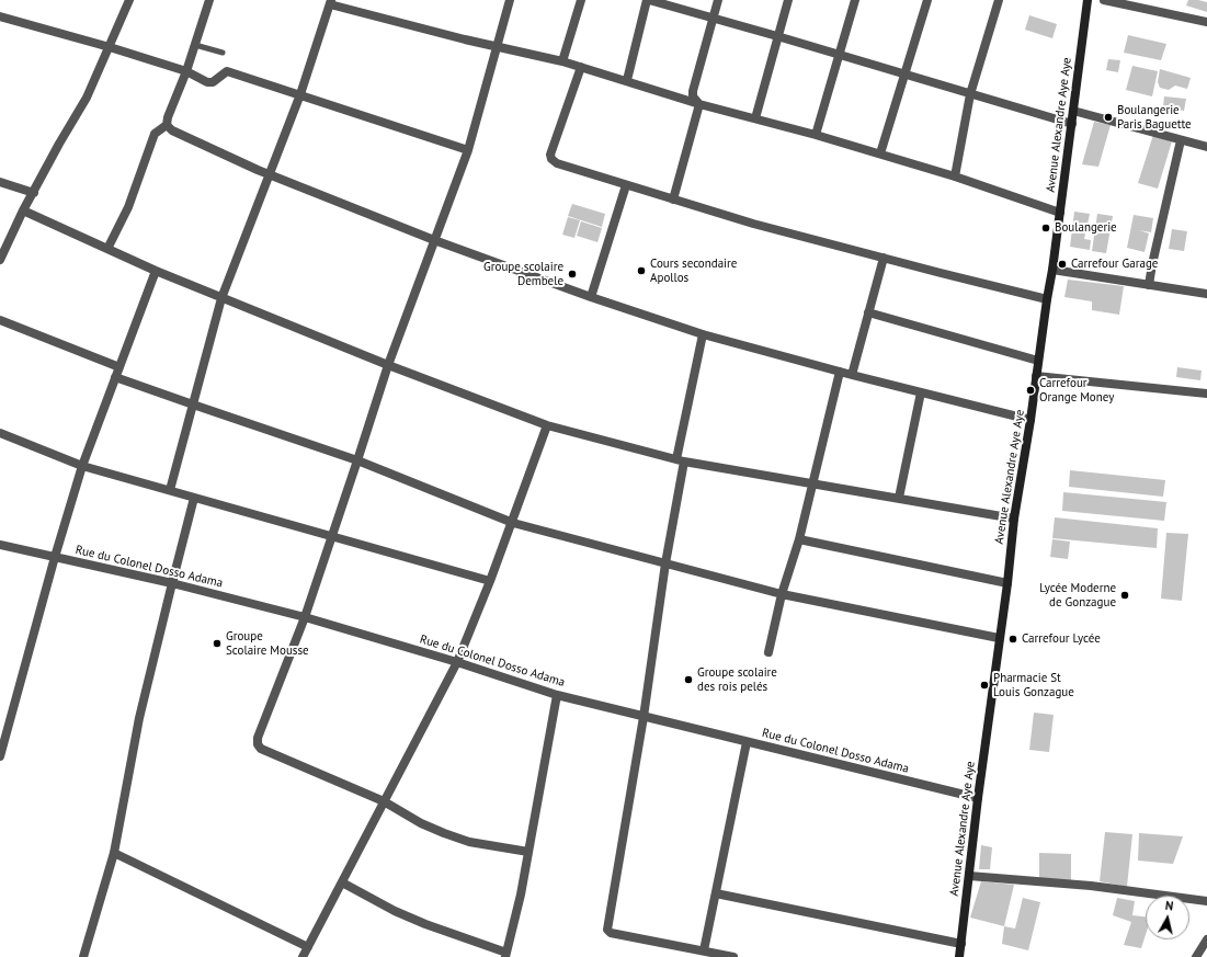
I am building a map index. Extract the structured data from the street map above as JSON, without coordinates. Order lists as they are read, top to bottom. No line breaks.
{"streets":{"street":["Avenue Alexandre Aye Aye","Rue du Colonel Dosso Adama"]},"crossings":[["Avenue Alexandre Aye Aye","Rue du Colonel Dosso Adama"]],"places":["Boulangerie Paris Baguette","Boulangerie","Carrefour Garage","Cours secondaire Apollos","Groupe scolaire Dembele","Carrefour Orange Money","Lycée Moderne de Gonzague","Carrefour Lycée","Groupe Scolaire Mousse","Groupe scolaire des rois pelés","Pharmacie St Louis Gonzague"],"north":"top"}
